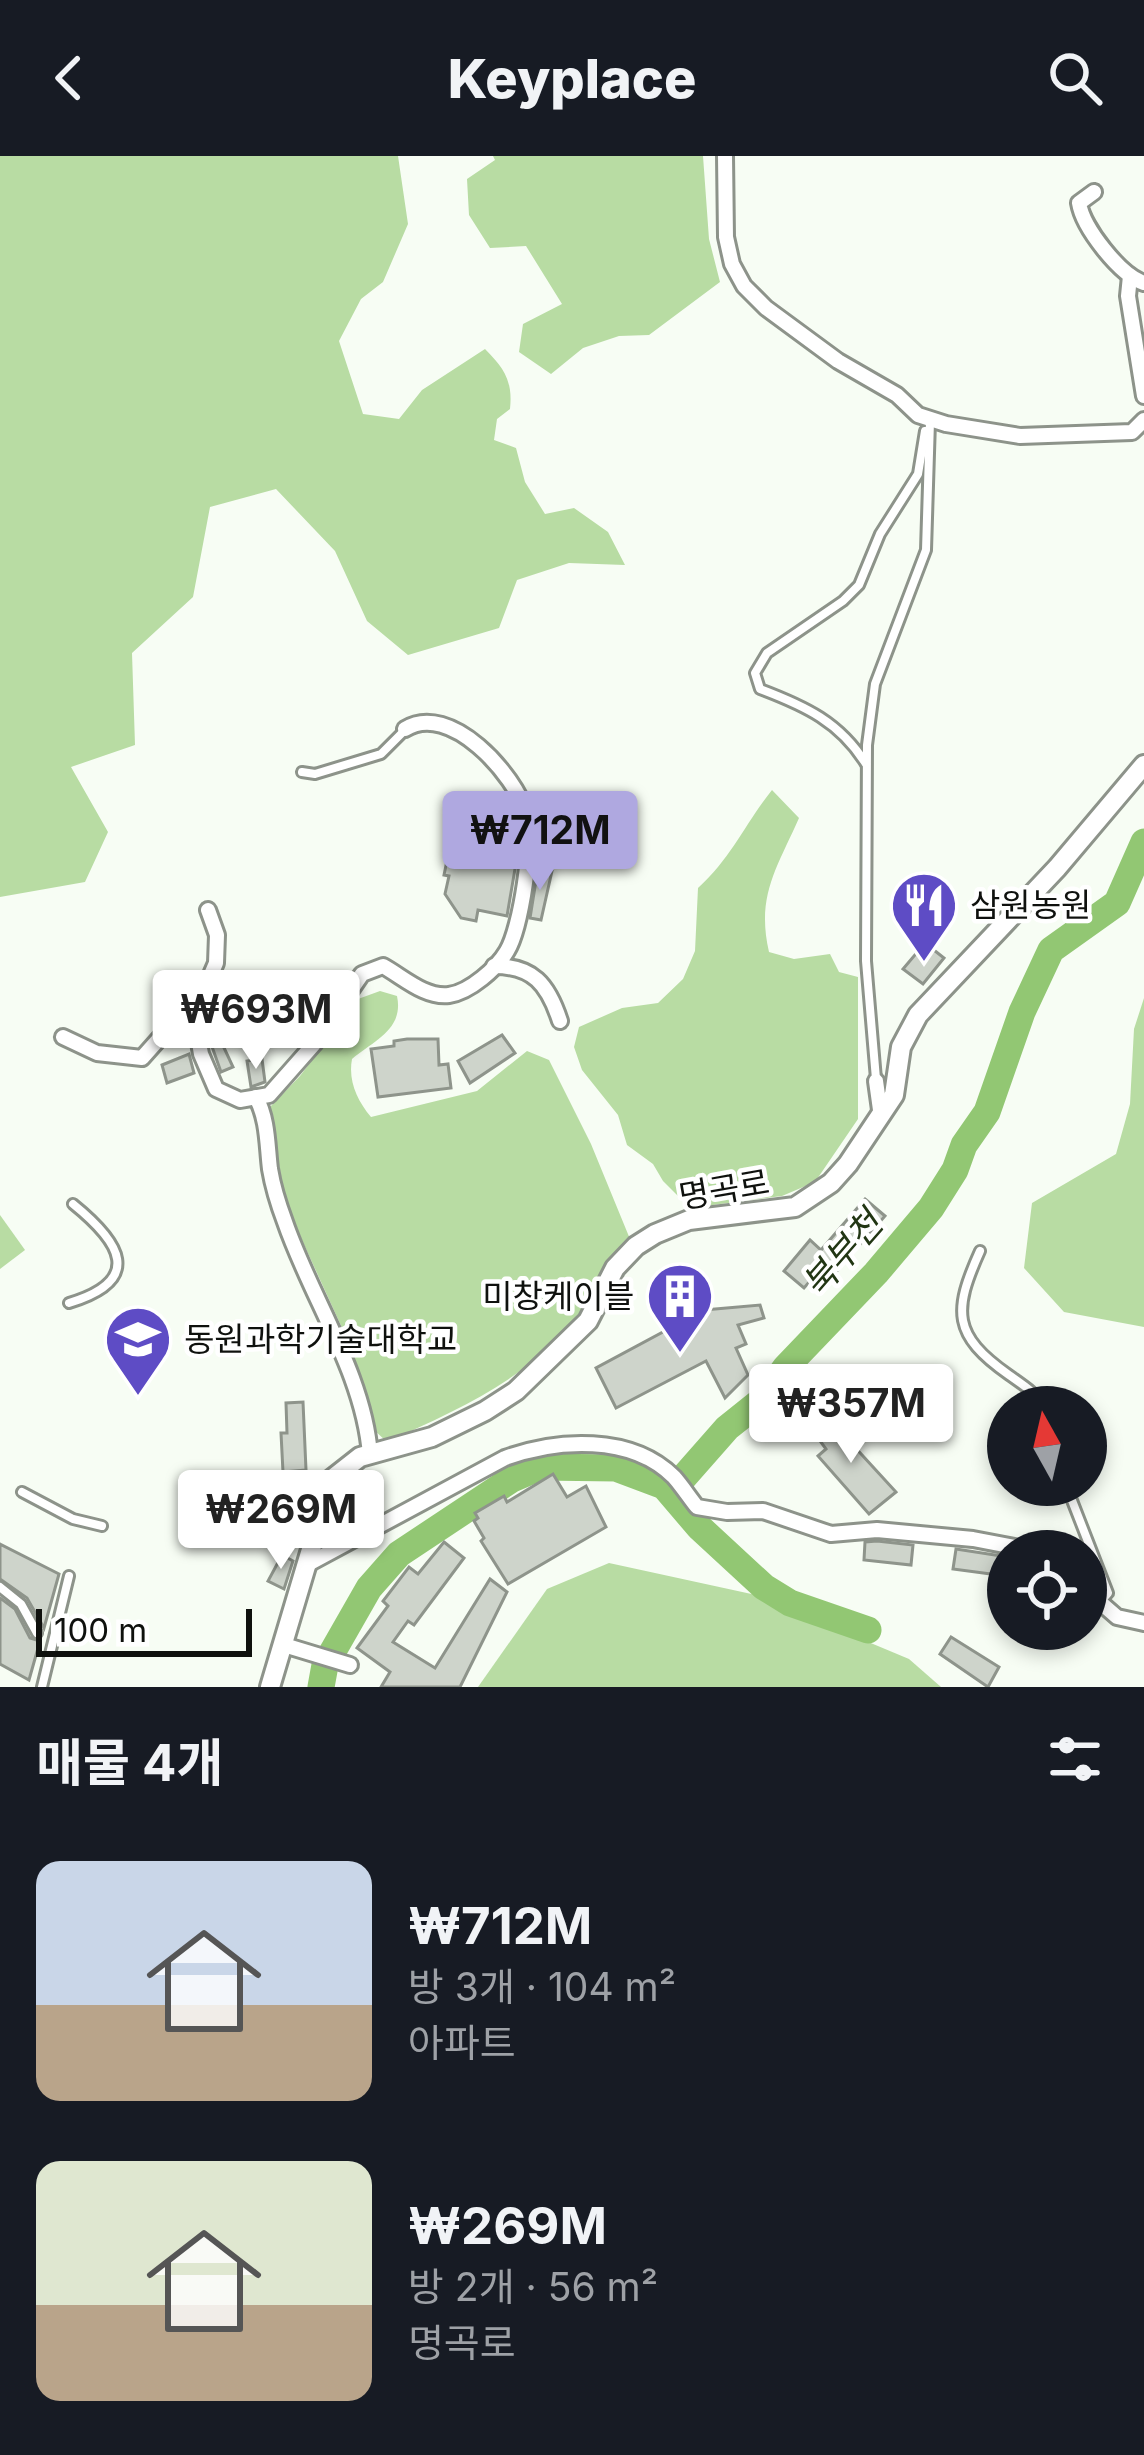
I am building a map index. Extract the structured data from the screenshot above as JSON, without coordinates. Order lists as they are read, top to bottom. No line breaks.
{"streets":{"main road":["명곡로"]},"water":["북부천"],"places":{"restaurant":["삼원농원"],"building":["미창케이블"],"school or university":["동원과학기술대학교"]},"scale_bar":"100 m","north":"top","page":{"header":"Keyplace","price":["₩712M","₩693M","₩357M","₩269M"],"scale":"100 m","heading":"매물 4개","list":[{"name":"₩712M","note":"방 3개 · 104 m² · 아파트"},{"name":"₩269M","note":"방 2개 · 56 m² · 명곡로"}]}}
